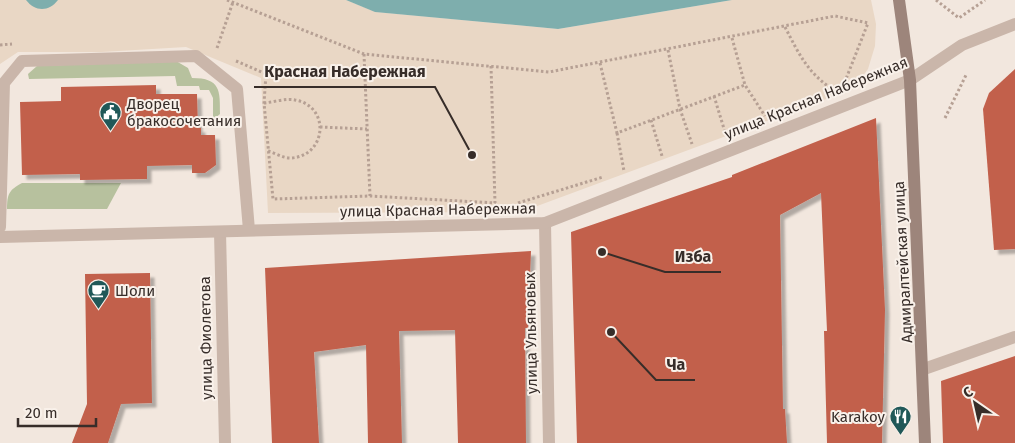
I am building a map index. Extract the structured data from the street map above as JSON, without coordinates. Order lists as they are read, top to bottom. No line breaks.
{"streets":{"main road":["Адмиралтейская улица"],"street":["улица Красная Набережная","улица Ульяновых","улица Фиолетова"]},"crossings":[["улица Красная Набережная","Адмиралтейская улица"],["улица Красная Набережная","улица Ульяновых"],["улица Красная Набережная","улица Фиолетова"]],"places":{"public building":["Дворец бракосочетания"],"other":["Красная Набережная","Изба","Ча"],"cafe":["Шоли"],"restaurant":["Karakoy"]},"scale_bar":"20 m","north":"top left"}
